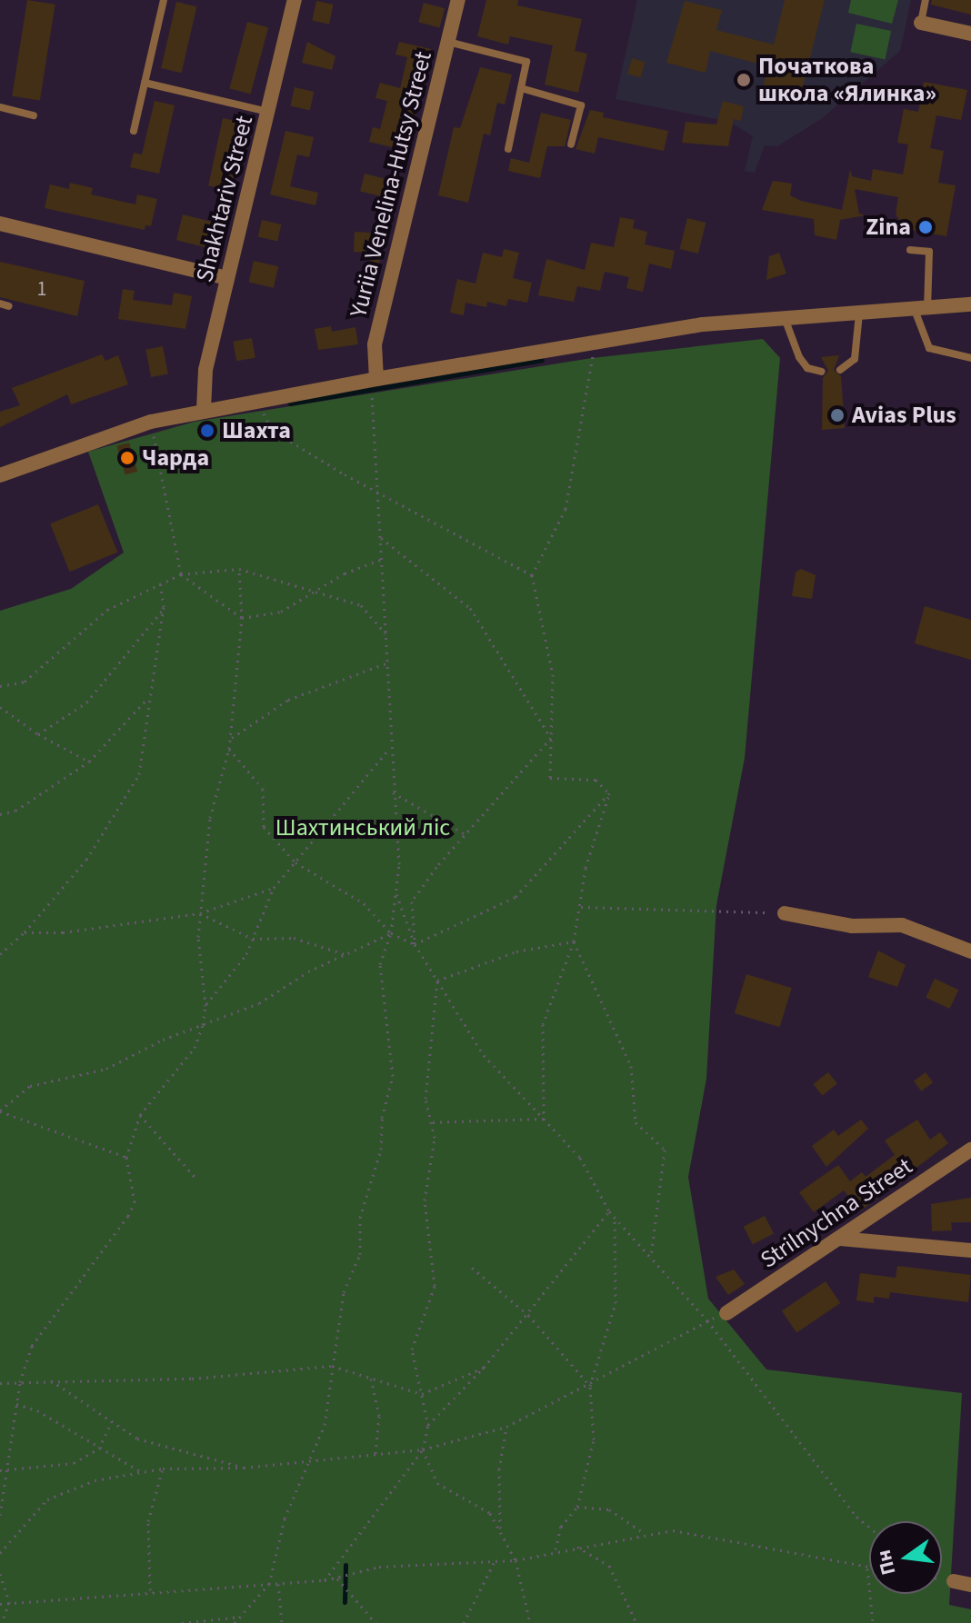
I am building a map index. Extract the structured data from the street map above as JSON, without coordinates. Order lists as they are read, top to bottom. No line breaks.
{"streets":{"street":["Yuriia Venelina-Hutsy Street","Shakhtariv Street","Strilnychna Street"]},"parks":["Шахтинський ліс"],"places":["Початкова школа «Ялинка»","Zina","Avias Plus","Шахта","Чарда"],"house_numbers":["1"],"north":"left"}
